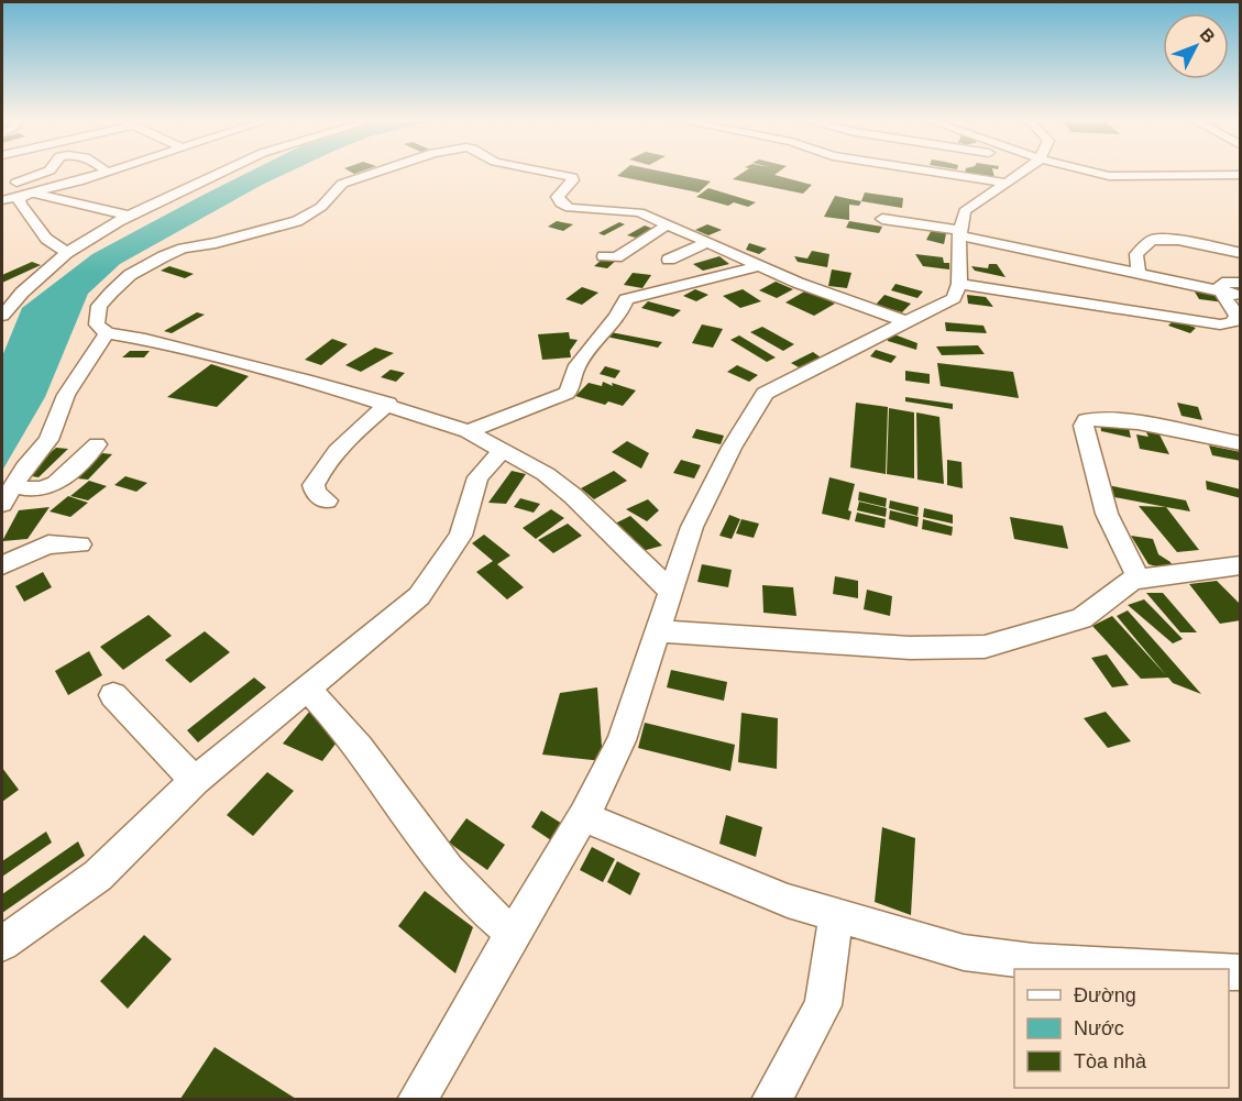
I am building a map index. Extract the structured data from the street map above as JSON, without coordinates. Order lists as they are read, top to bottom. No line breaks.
{"legend":["Đường","Nước","Tòa nhà"],"north":"top right"}
